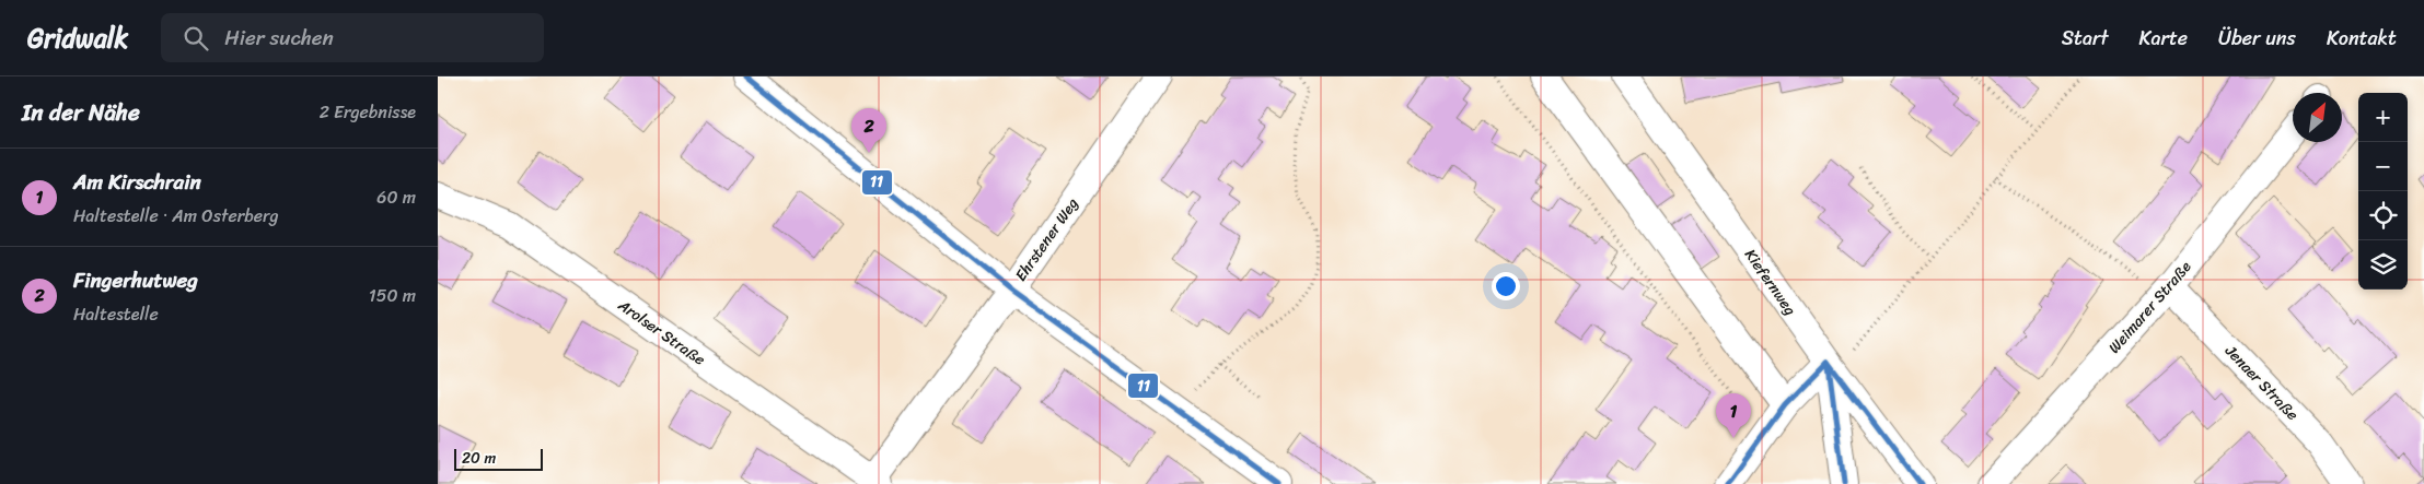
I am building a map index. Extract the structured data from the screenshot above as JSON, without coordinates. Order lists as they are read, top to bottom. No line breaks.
{"streets":{"street":["Ehrstener Weg","Kiefernweg","Weimarer Straße","Arolser Straße","Jenaer Straße"]},"crossings":[["Ehrstener Weg","Arolser Straße"],["Weimarer Straße","Jenaer Straße"]],"lines":["transit line 11"],"scale_bar":"20 m","north":"top right","page":{"header":"Gridwalk","search":"Hier suchen","nav":["Start","Karte","Über uns","Kontakt"],"heading":["In der Nähe","2 Ergebnisse"],"map_buttons":["+","−"],"pins":["2","1"],"list":[{"mark":"1","name":"Am Kirschrain","note":"Haltestelle · Am Osterberg","value":"60 m"},{"mark":"2","name":"Fingerhutweg","note":"Haltestelle","value":"150 m"}],"scale":"20 m"}}
